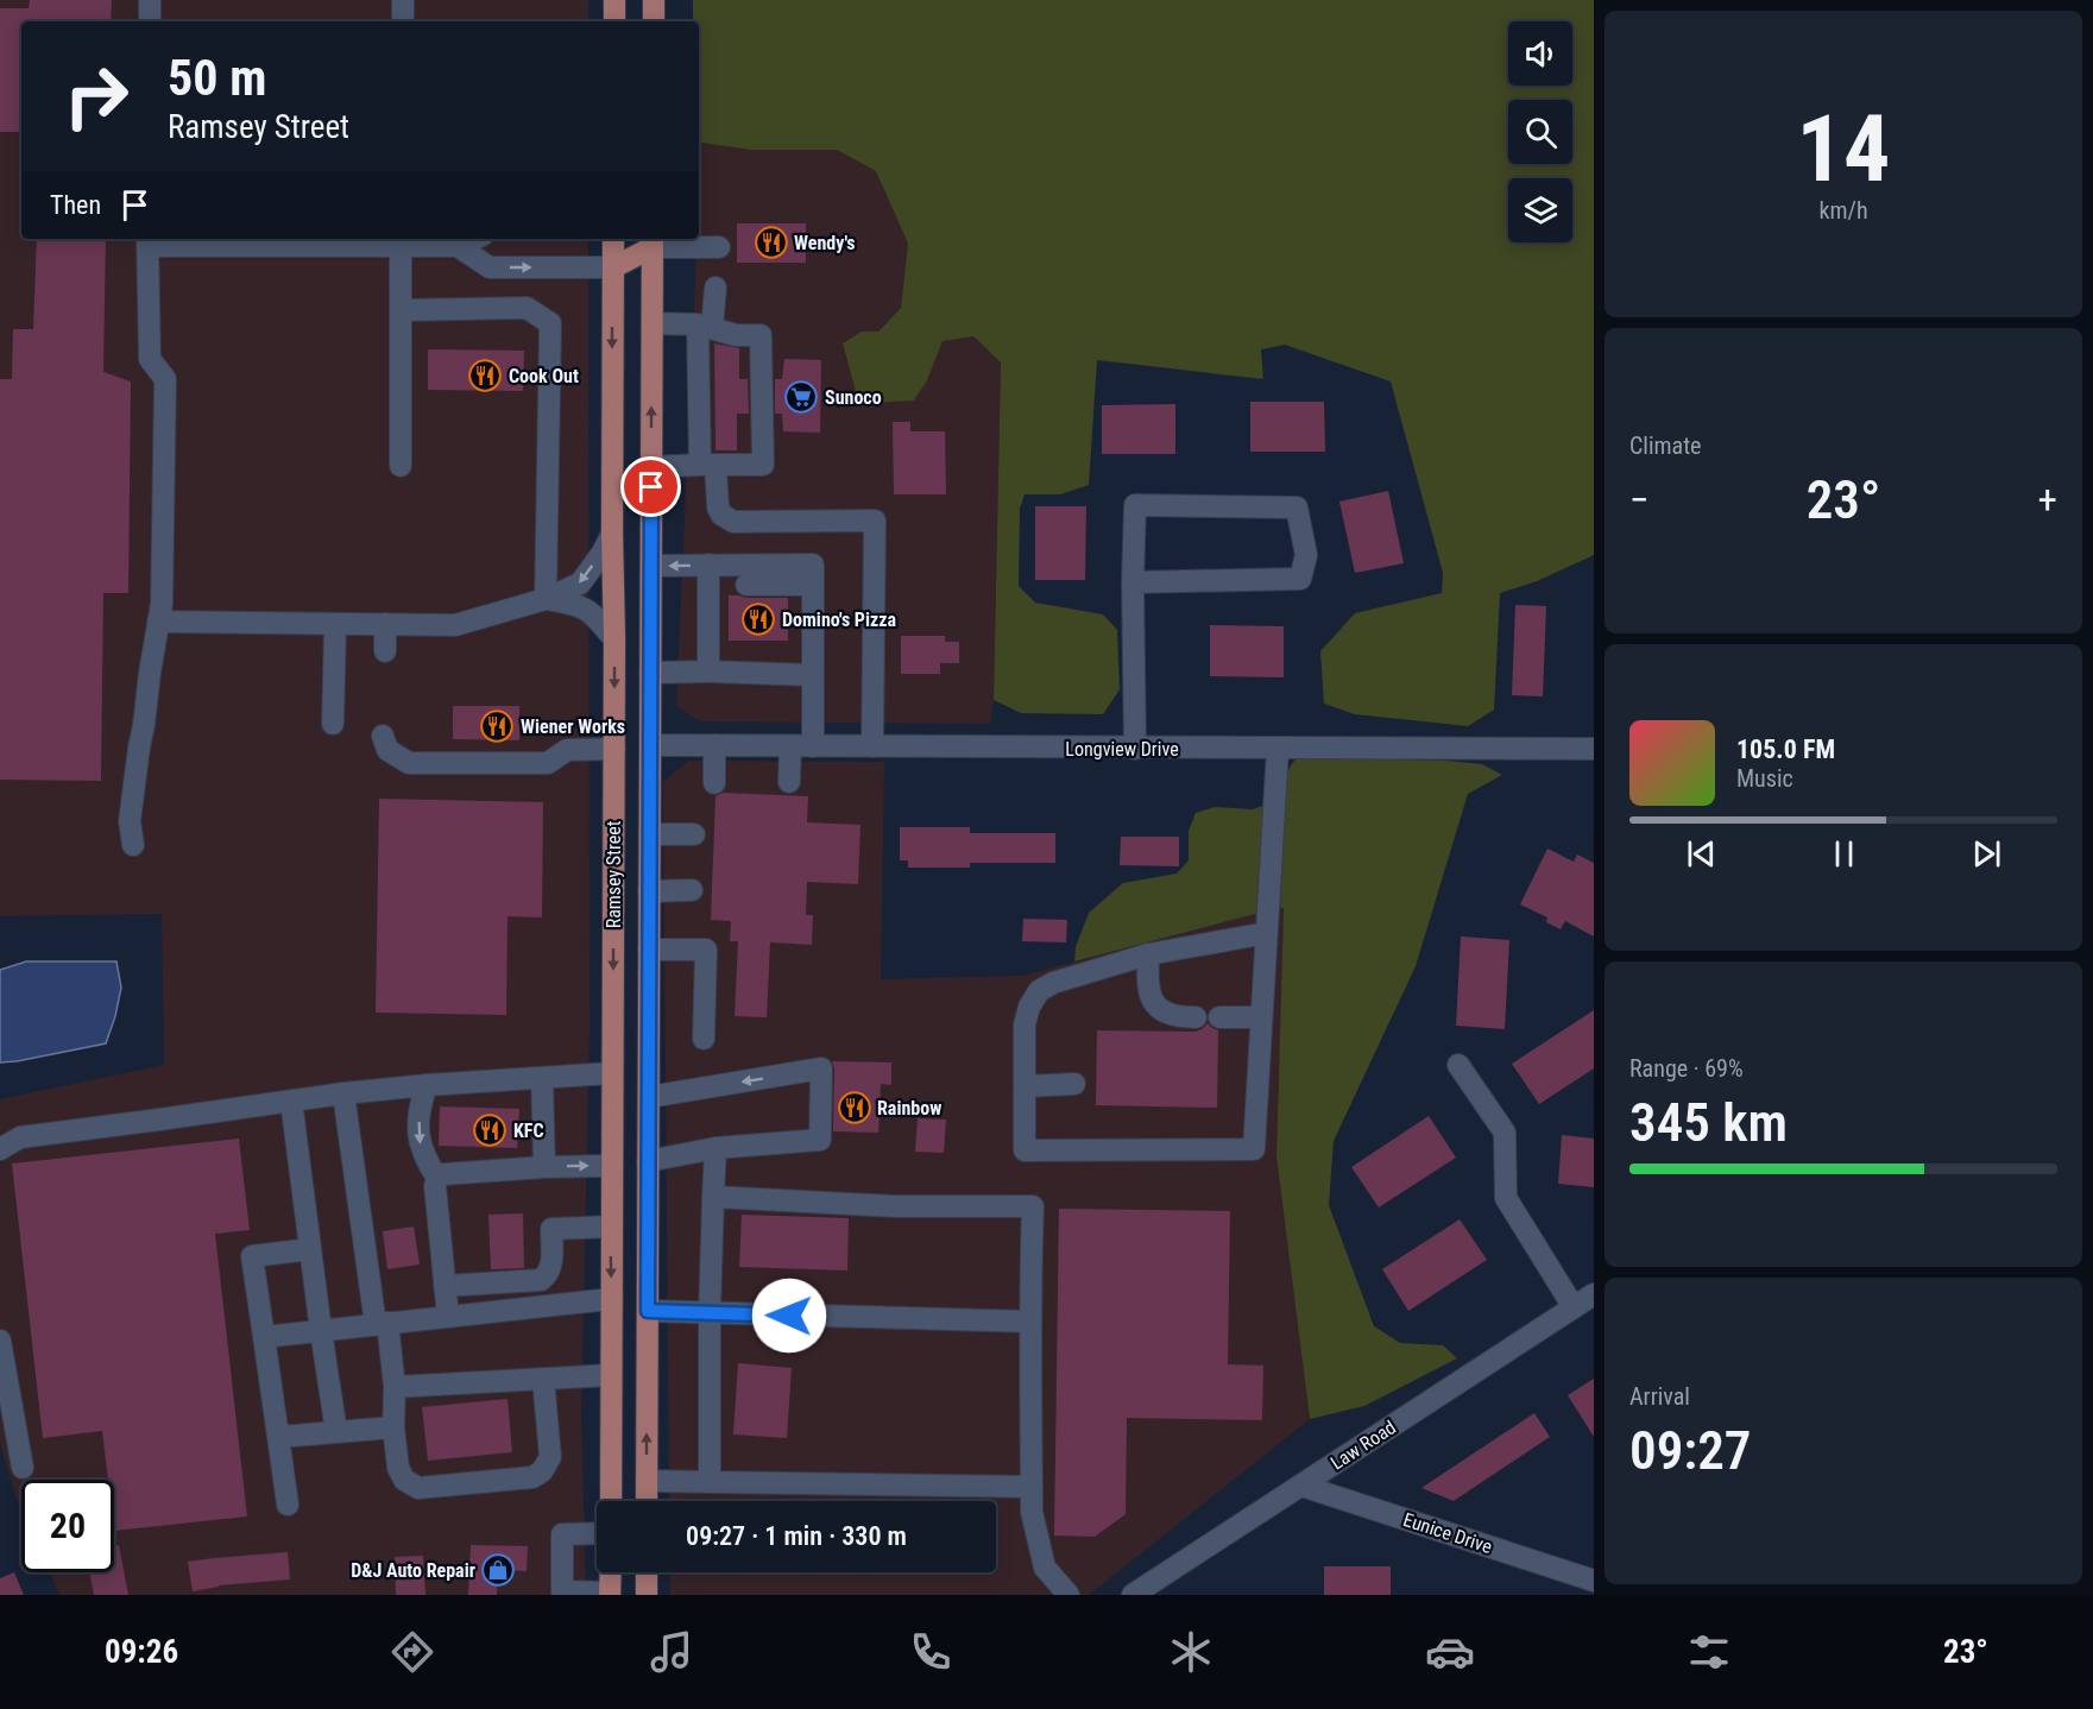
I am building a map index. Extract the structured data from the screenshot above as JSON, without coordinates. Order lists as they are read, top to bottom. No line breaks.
{"streets":{"main road":["Ramsey Street"],"street":["Longview Drive","Law Road","Eunice Drive"]},"crossings":[["Longview Drive","Ramsey Street"],["Law Road","Eunice Drive"]],"places":{"restaurant":["Wendy's","Cook Out","Domino's Pizza","Wiener Works","Rainbow","KFC"],"supermarket":["Sunoco"],"shop":["D&J Auto Repair"]},"page":{"tile":[["14","km/h"],"Climate",["Range · 69%","345 km"],["Arrival","09:27"]],"turn":["50 m","Ramsey Street"],"then":"Then","heat":["−","23°","+"],"song":["105.0 FM","Music"],"limit":"20","trip":"09:27 · 1 min · 330 m","tabs":["09:26","23°"]}}
